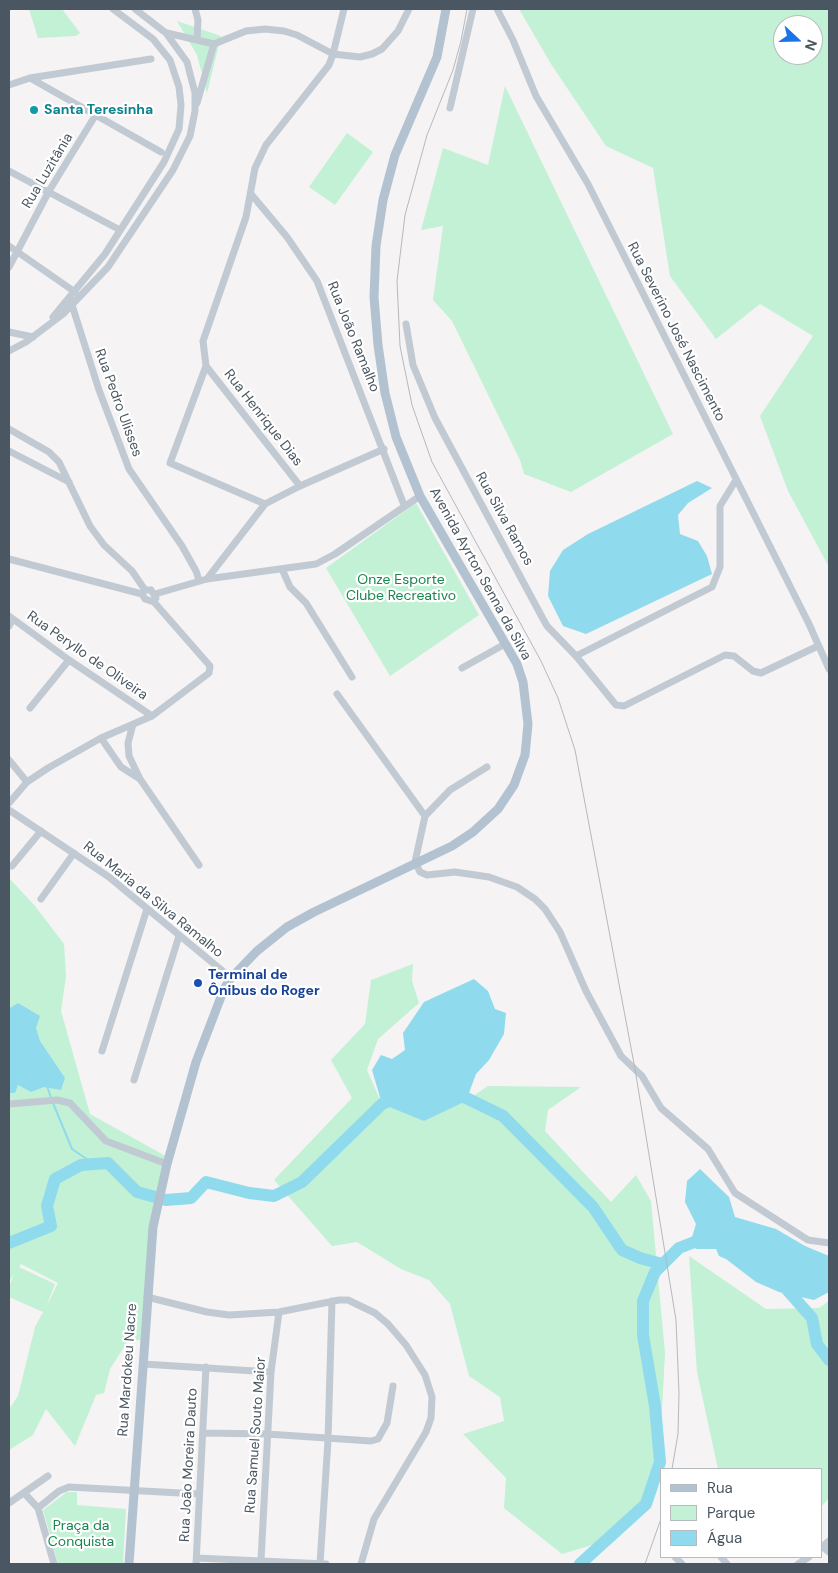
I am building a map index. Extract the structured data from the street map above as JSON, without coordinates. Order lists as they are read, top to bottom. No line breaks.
{"streets":{"main road":["Avenida Ayrton Senna da Silva","Rua Mardokeu Nacre"],"street":["Rua Luzitânia","Rua Severino José Nascimento","Rua João Ramalho","Rua Pedro Ulisses","Rua Henrique Dias","Rua Silva Ramos","Rua Peryllo de Oliveira","Rua Maria da Silva Ramalho","Rua Samuel Souto Maior","Rua João Moreira Dauto"]},"crossings":[["Rua Severino José Nascimento","Rua Silva Ramos"],["Avenida Ayrton Senna da Silva","Rua Maria da Silva Ramalho"],["Avenida Ayrton Senna da Silva","Rua Mardokeu Nacre"]],"parks":["Onze Esporte Clube Recreativo","Praça da Conquista"],"places":["Santa Teresinha","Terminal de Ônibus do Roger"],"legend":["Rua","Parque","Água"],"north":"right"}
